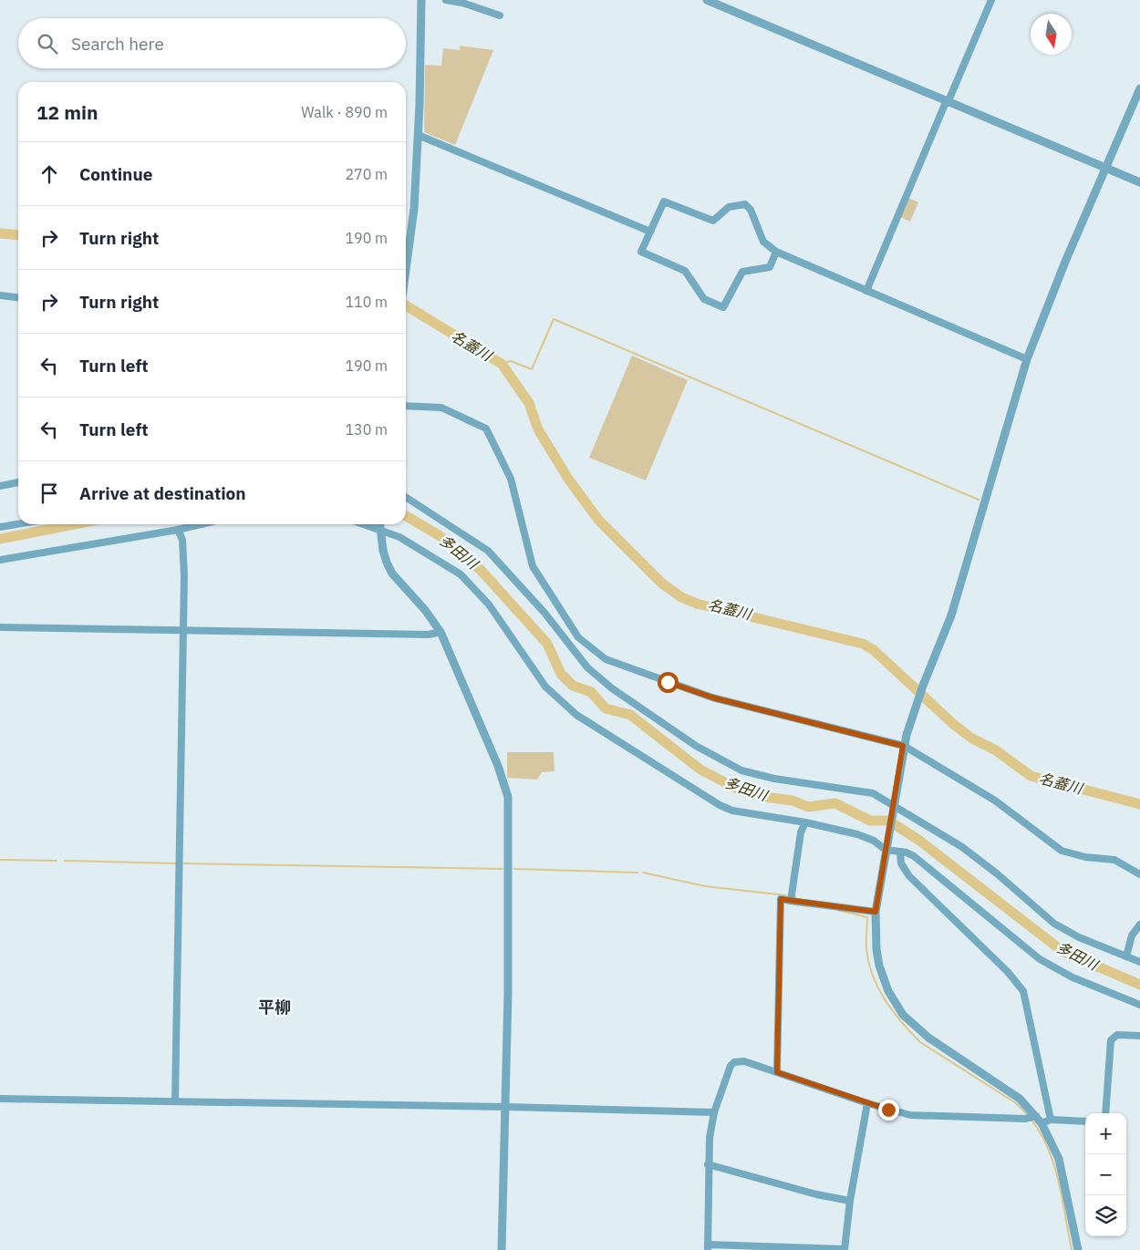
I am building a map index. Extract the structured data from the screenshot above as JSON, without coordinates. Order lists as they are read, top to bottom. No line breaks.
{"districts":["平柳"],"water":["名蓋川","多田川"],"north":"bottom","page":{"search":"Search here","heading":["12 min","Walk · 890 m"],"list":[["Continue","270 m"],["Turn right","190 m"],["Turn right","110 m"],["Turn left","190 m"],["Turn left","130 m"],"Arrive at destination"],"map_buttons":["+","−"]}}
